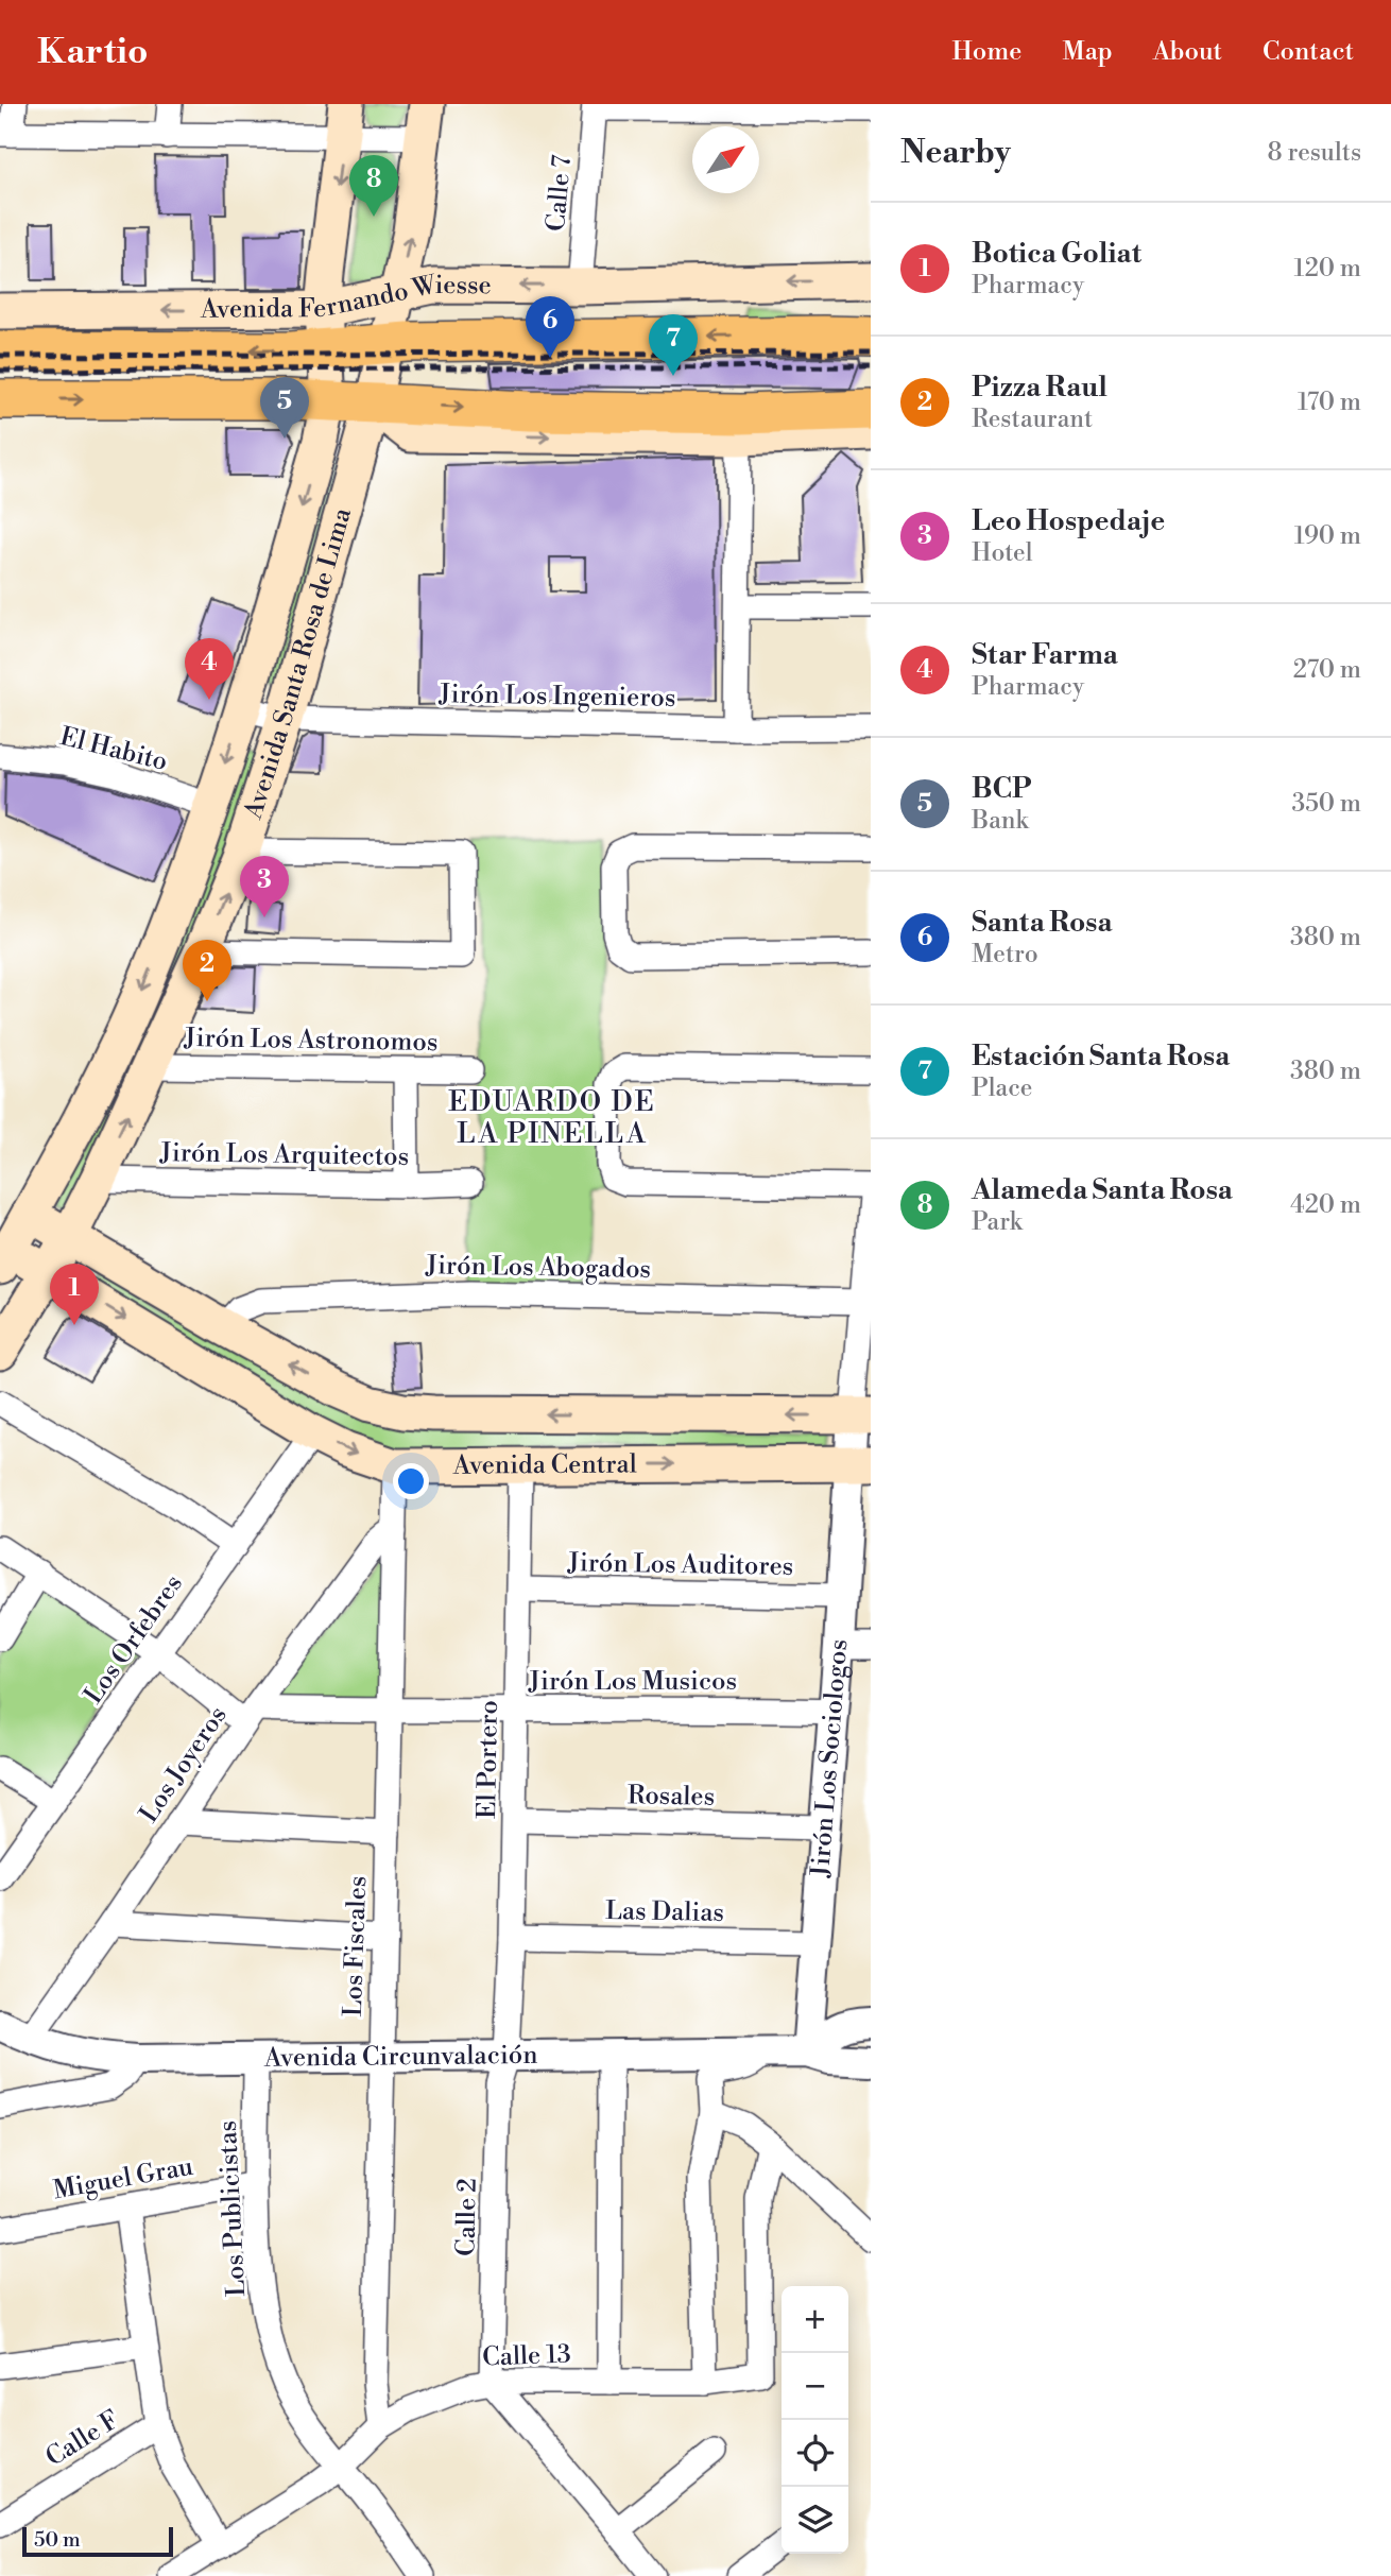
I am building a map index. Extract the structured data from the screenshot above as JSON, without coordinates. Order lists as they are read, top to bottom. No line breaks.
{"streets":{"main road":["Avenida Fernando Wiesse","Avenida Santa Rosa de Lima","Avenida Central"],"street":["Calle 7","Jirón Los Ingenieros","El Habito","Jirón Los Astronomos","Jirón Los Arquitectos","Jirón Los Abogados","Jirón Los Auditores","Los Orfebres","Jirón Los Musicos","Jirón Los Sociologos","El Portero","Los Joyeros","Rosales","Las Dalias","Los Fiscales","Avenida Circunvalación","Miguel Grau","Los Publicistas","Calle 2","Calle 13","Calle F"]},"crossings":[["Calle 7","Avenida Fernando Wiesse"],["Avenida Fernando Wiesse","Avenida Santa Rosa de Lima"],["Avenida Santa Rosa de Lima","Jirón Los Ingenieros"],["Avenida Santa Rosa de Lima","El Habito"],["Avenida Santa Rosa de Lima","Jirón Los Astronomos"],["Avenida Santa Rosa de Lima","Jirón Los Arquitectos"],["Avenida Santa Rosa de Lima","Avenida Central"],["Jirón Los Abogados","Avenida Central"],["Jirón Los Abogados","Jirón Los Sociologos"],["Avenida Central","Los Orfebres"],["Avenida Central","Jirón Los Sociologos"],["Avenida Central","El Portero"],["Avenida Central","Los Fiscales"],["Jirón Los Auditores","Jirón Los Sociologos"],["Jirón Los Auditores","El Portero"],["Jirón Los Musicos","Jirón Los Sociologos"],["Jirón Los Musicos","El Portero"],["Jirón Los Musicos","Los Joyeros"],["Jirón Los Musicos","Los Fiscales"],["Jirón Los Sociologos","Rosales"],["Jirón Los Sociologos","Las Dalias"],["Jirón Los Sociologos","Avenida Circunvalación"],["El Portero","Rosales"],["El Portero","Las Dalias"],["El Portero","Avenida Circunvalación"],["El Portero","Calle 2"],["Los Joyeros","Los Fiscales"],["Los Joyeros","Avenida Circunvalación"],["Los Fiscales","Avenida Circunvalación"],["Los Fiscales","Calle 13"],["Avenida Circunvalación","Los Publicistas"],["Avenida Circunvalación","Calle 2"],["Miguel Grau","Los Publicistas"],["Los Publicistas","Calle 13"],["Calle 2","Calle 13"]],"districts":["EDUARDO DE LA PINELLA"],"scale_bar":"50 m","north":"top right","page":{"header":"Kartio","nav":["Home","Map","About","Contact"],"heading":["Nearby","8 results"],"pins":["8","6","7","5","4","3","2","1"],"list":[{"mark":"1","name":"Botica Goliat","note":"Pharmacy","value":"120 m"},{"mark":"2","name":"Pizza Raul","note":"Restaurant","value":"170 m"},{"mark":"3","name":"Leo Hospedaje","note":"Hotel","value":"190 m"},{"mark":"4","name":"Star Farma","note":"Pharmacy","value":"270 m"},{"mark":"5","name":"BCP","note":"Bank","value":"350 m"},{"mark":"6","name":"Santa Rosa","note":"Metro","value":"380 m"},{"mark":"7","name":"Estación Santa Rosa","note":"Place","value":"380 m"},{"mark":"8","name":"Alameda Santa Rosa","note":"Park","value":"420 m"}],"map_buttons":["+","−"],"scale":"50 m"}}
